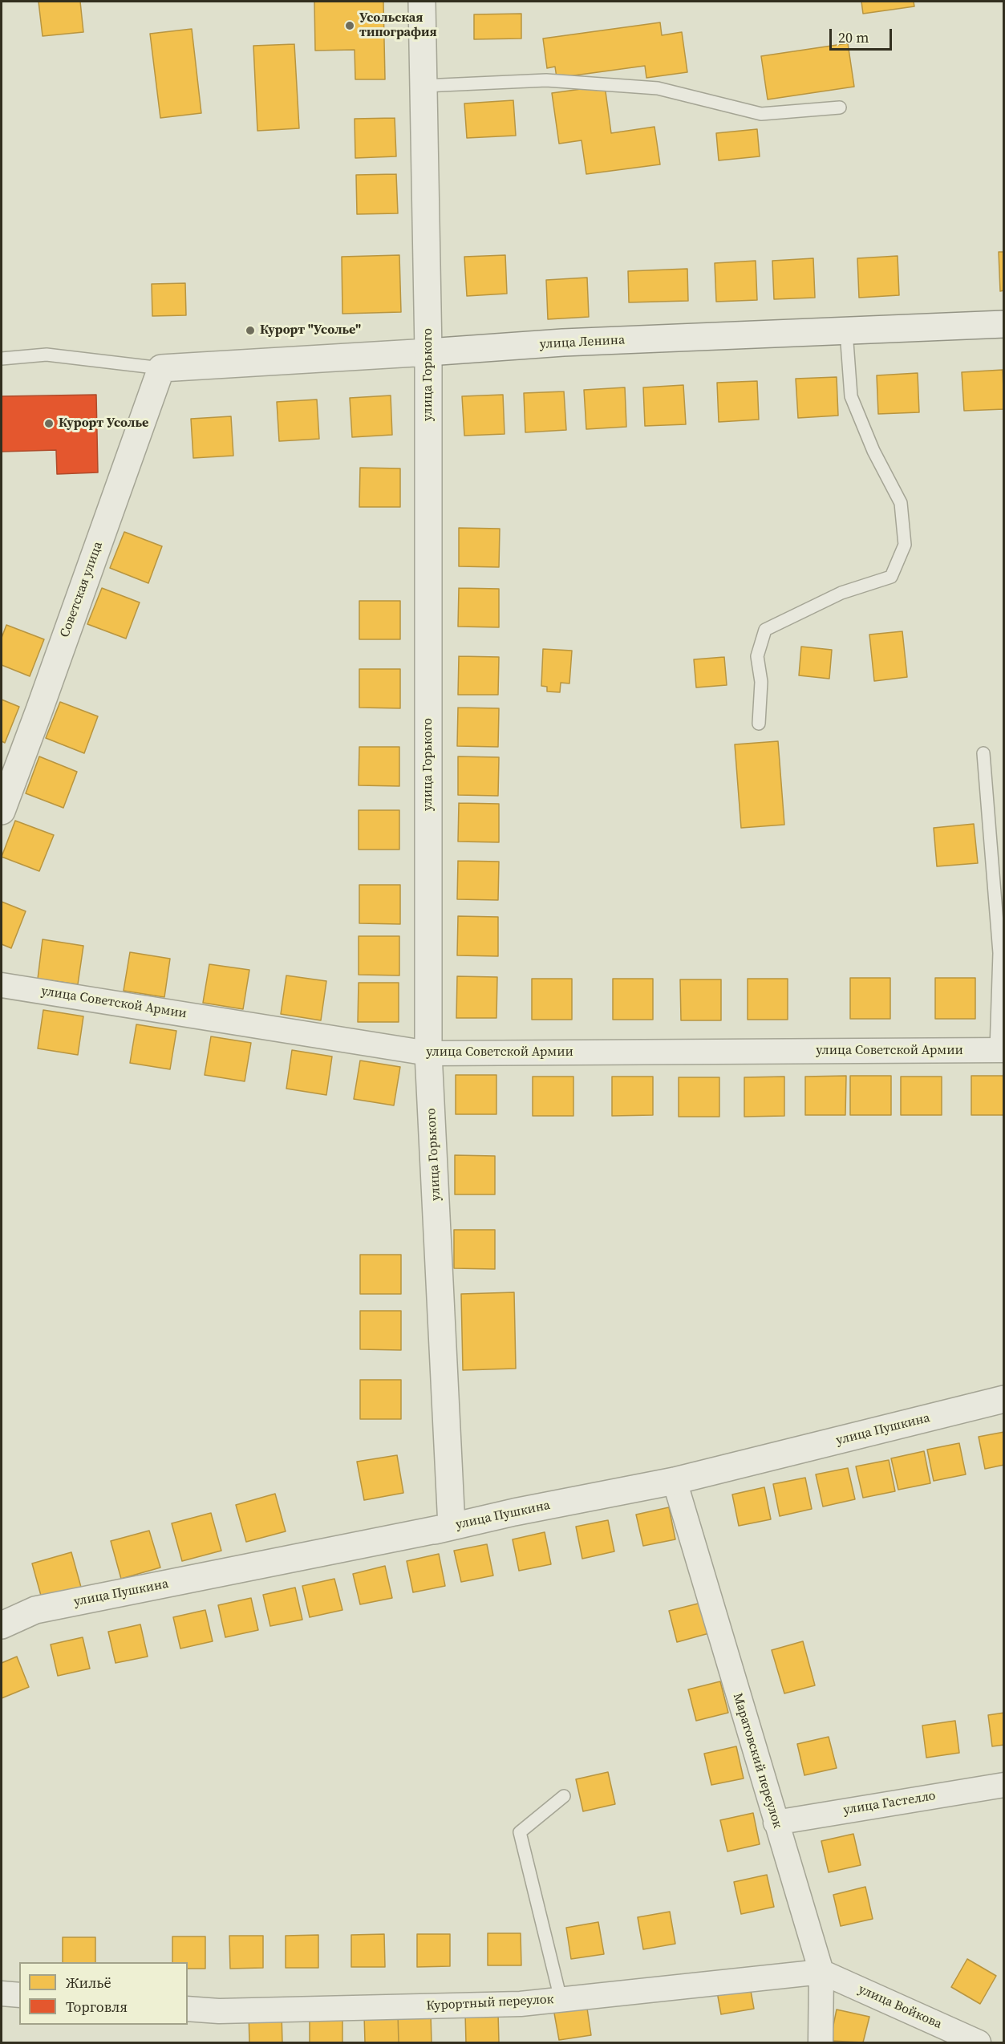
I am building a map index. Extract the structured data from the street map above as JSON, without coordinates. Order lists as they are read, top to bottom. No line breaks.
{"streets":{"street":["улица Ленина","улица Горького","Советская улица","улица Советской Армии","улица Пушкина","Маратовский переулок","улица Гастелло","Курортный переулок","улица Войкова"]},"crossings":[["улица Ленина","улица Горького"],["улица Ленина","Советская улица"],["улица Горького","улица Советской Армии"],["улица Горького","улица Пушкина"],["улица Пушкина","Маратовский переулок"],["Маратовский переулок","улица Гастелло"],["Маратовский переулок","Курортный переулок"],["Маратовский переулок","улица Войкова"],["Курортный переулок","улица Войкова"]],"places":["Усольская типография","Курорт \"Усолье\"","Курорт Усолье"],"legend":["Жильё","Торговля"],"scale_bar":"20 m"}
